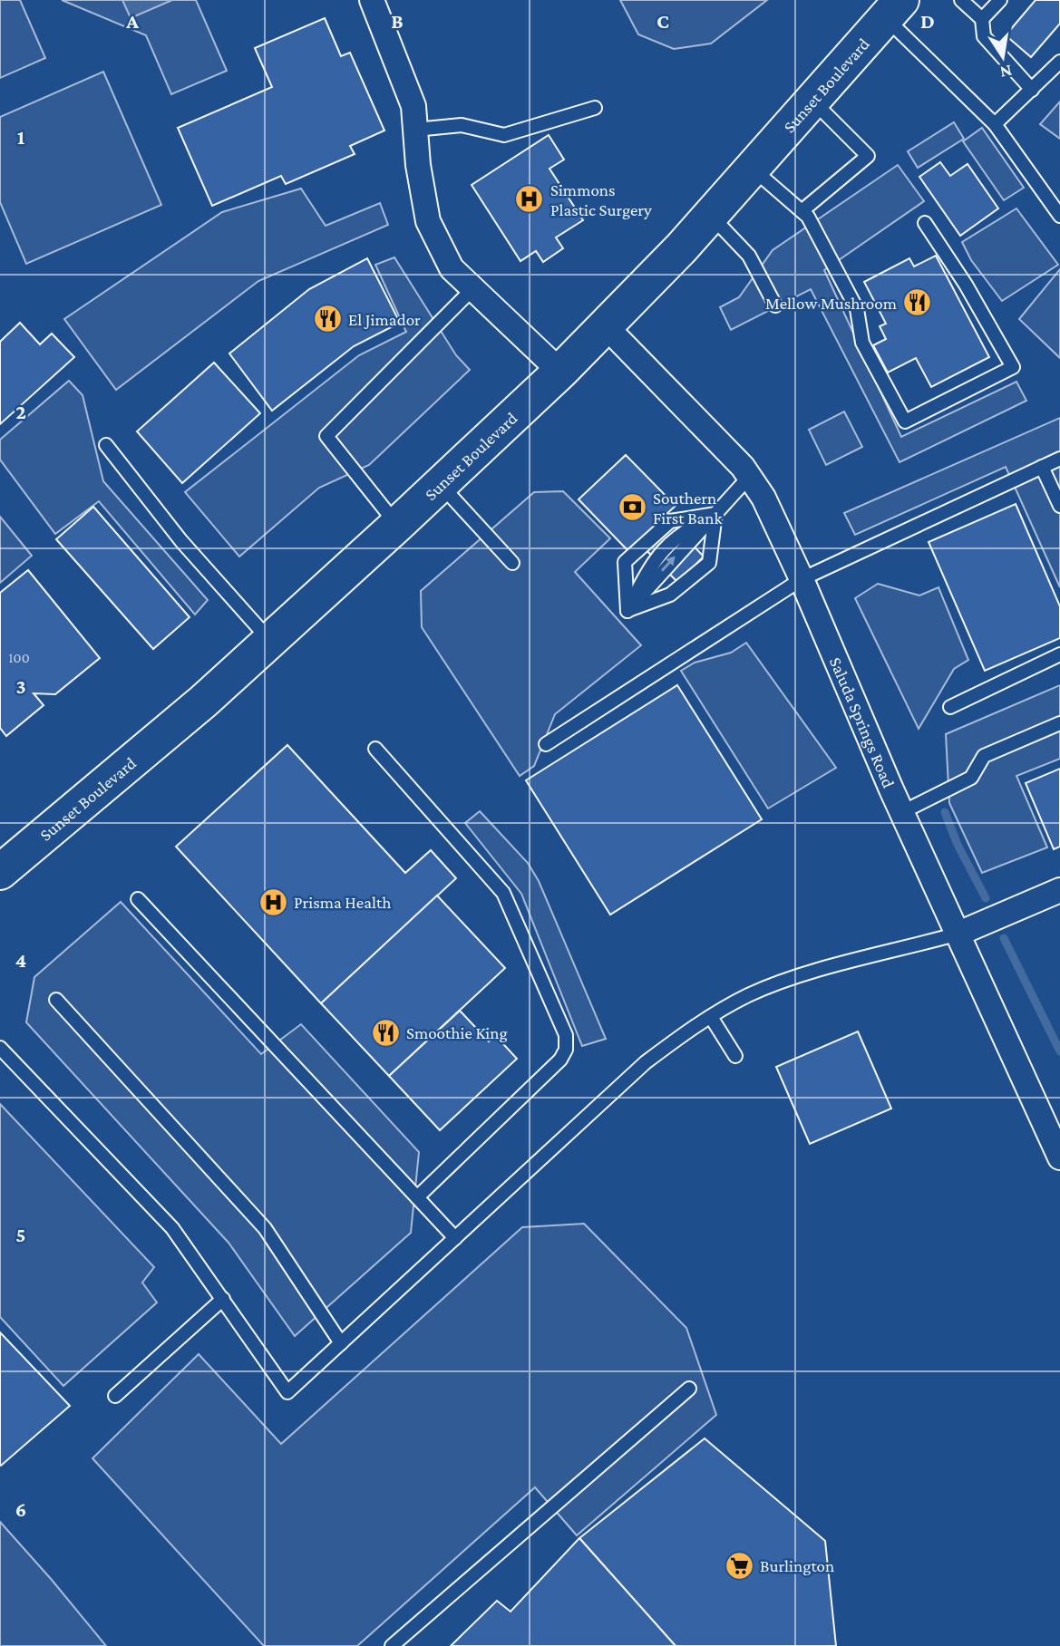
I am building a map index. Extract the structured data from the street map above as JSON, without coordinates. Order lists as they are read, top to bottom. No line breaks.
{"streets":{"main road":["Sunset Boulevard"],"street":["Saluda Springs Road"]},"crossings":[["Sunset Boulevard","Saluda Springs Road"]],"places":{"hospital":["Simmons Plastic Surgery","Prisma Health"],"restaurant":["Mellow Mushroom","El Jimador","Smoothie King"],"bank":["Southern First Bank"],"supermarket":["Burlington"]},"house_numbers":["100"],"north":"bottom","grid":{"columns":["A","B","C","D"],"rows":["1","2","3","4","5","6"]}}
